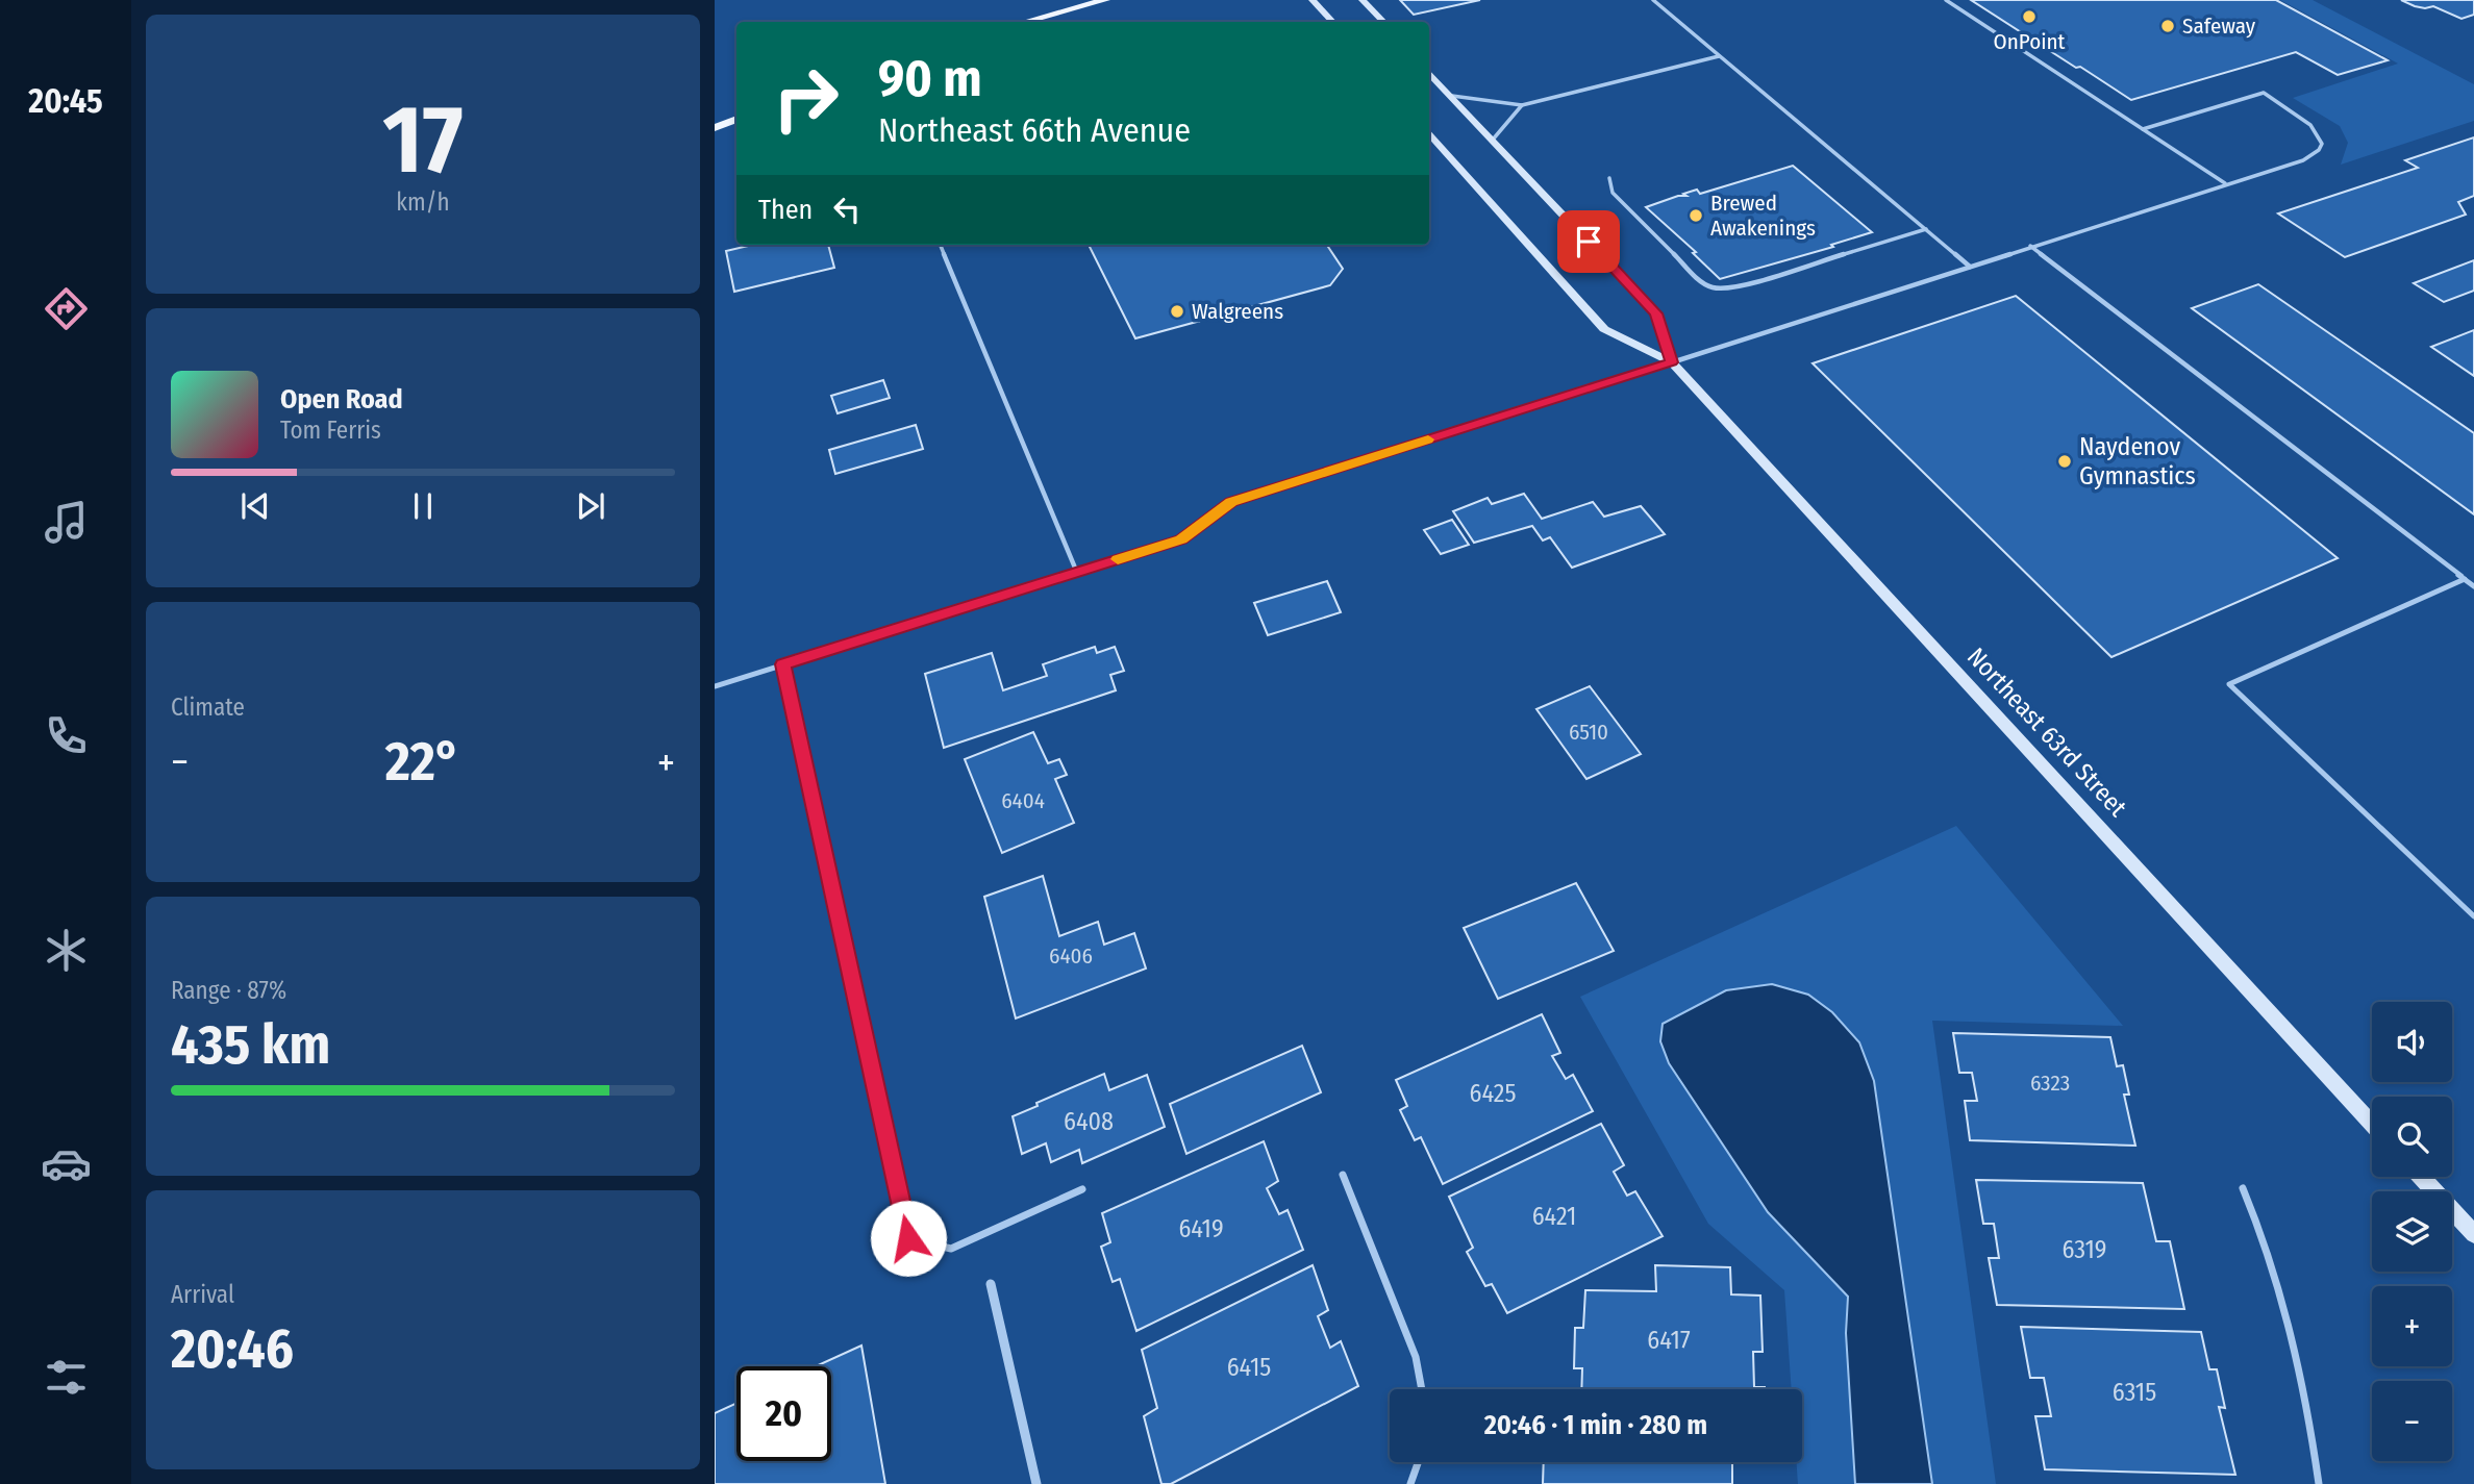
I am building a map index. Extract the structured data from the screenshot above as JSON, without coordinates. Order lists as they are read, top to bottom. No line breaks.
{"streets":{"main road":["Northeast 63rd Street"]},"places":["OnPoint","Safeway","Brewed Awakenings","Walgreens","Naydenov Gymnastics"],"house_numbers":["6510","6404","6406","6323","6425","6408","6421","6419","6319","6417","6415","6315"],"page":{"tabs":"20:45","tile":[["17","km/h"],"Climate",["Range · 87%","435 km"],["Arrival","20:46"]],"turn":["90 m","Northeast 66th Avenue"],"then":"Then","song":["Open Road","Tom Ferris"],"heat":["−","22°","+"],"map_buttons":["+","−"],"limit":"20","trip":"20:46 · 1 min · 280 m"}}
